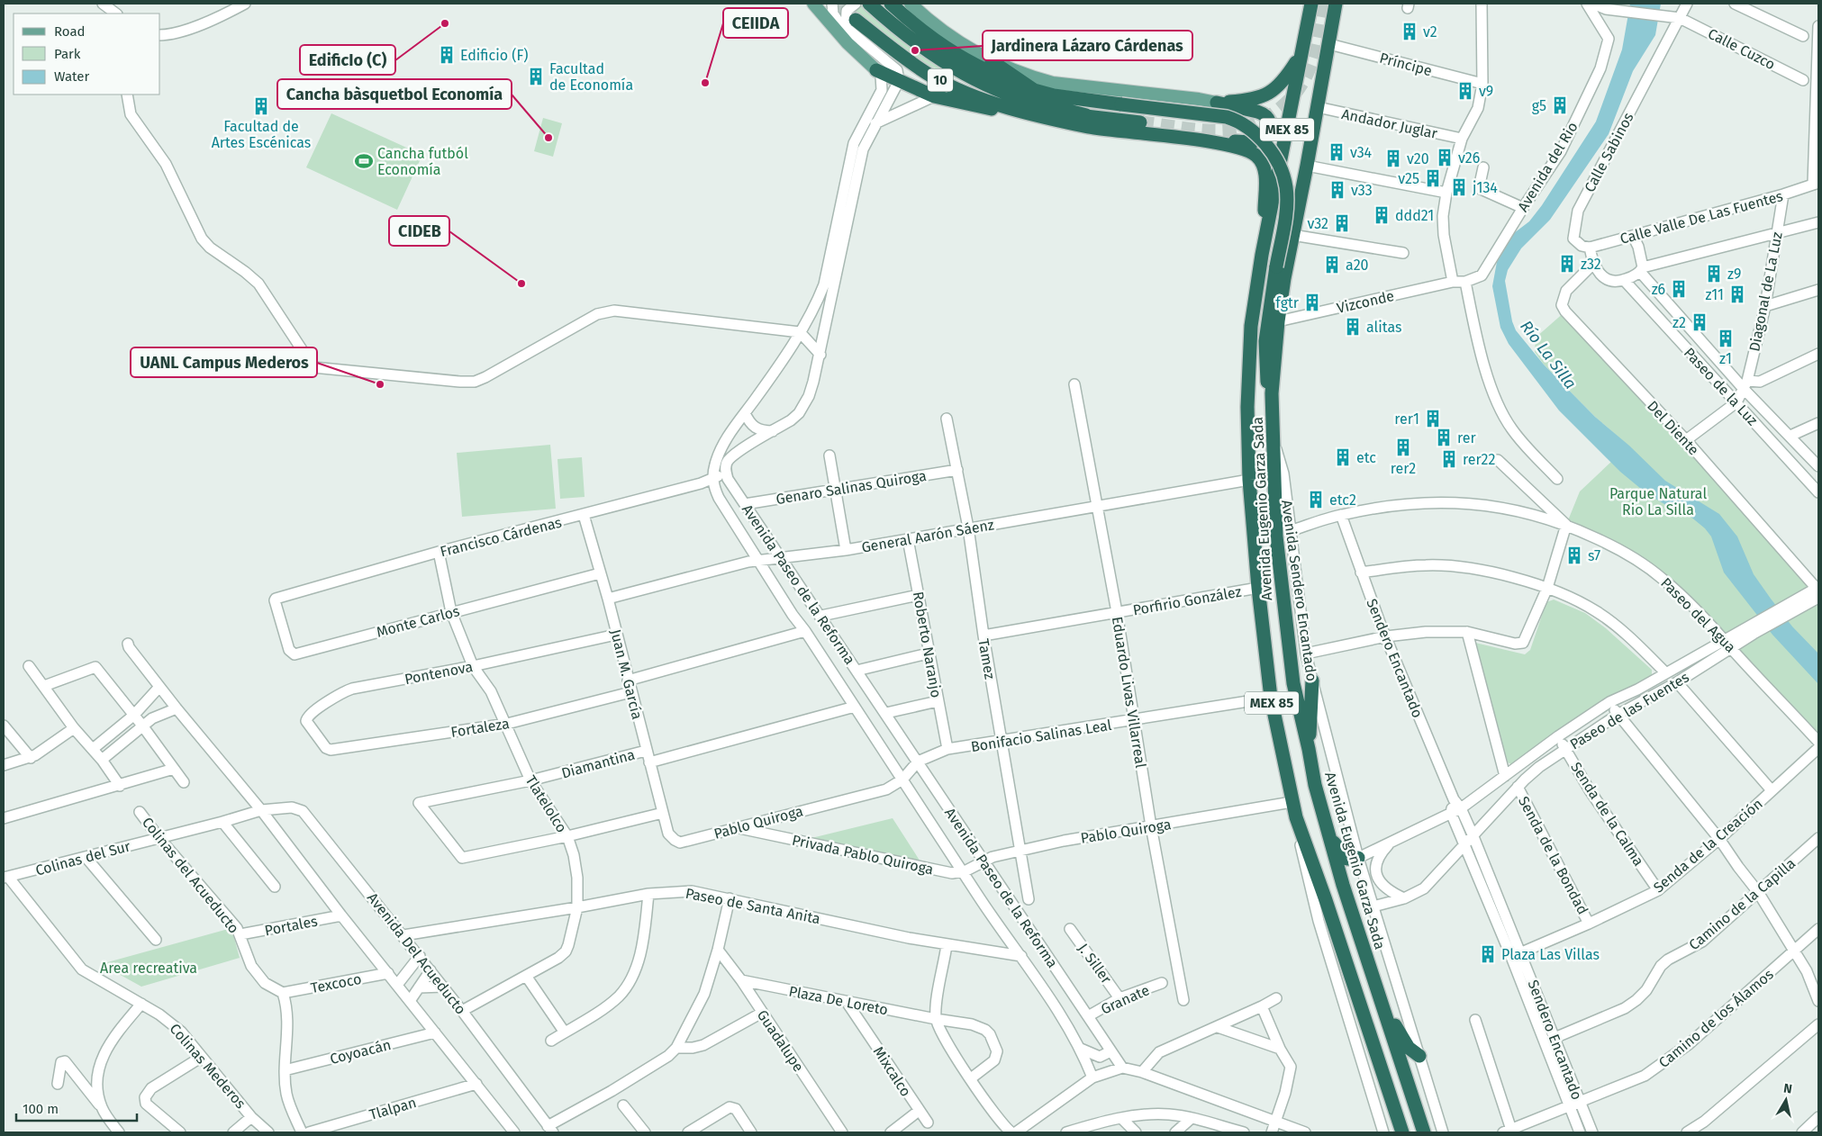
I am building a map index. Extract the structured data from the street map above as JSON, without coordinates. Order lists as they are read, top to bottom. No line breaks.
{"streets":{"highway":["10","MEX 85","Avenida Eugenio Garza Sada"],"street":["Calle Cuzco","Príncipe","Andador Juglar","Calle Sabinos","Avenida del Rio","Calle Valle De Las Fuentes","Diagonal de La Luz","Vizconde","Paseo de la Luz","Del Diente","Genaro Salinas Quiroga","General Aarón Sáenz","Francisco Cárdenas","Avenida Paseo de la Reforma","Avenida Sendero Encantado","Porfirio González","Paseo del Agua","Monte Carlos","Roberto Naranjo","Sendero Encantado","Tamez","Pontenova","Juan M. García","Eduardo Livas Villarreal","Paseo de las Fuentes","Fortaleza","Bonifacio Salinas Leal","Diamantina","Tlatelolco","Senda de la Calma","Pablo Quiroga","Senda de la Creación","Privada Pablo Quiroga","Senda de la Bondad","Colinas del Sur","Colinas del Acueducto","Camino de la Capilla","Paseo de Santa Anita","Portales","Avenida Del Acueducto","J. Siller","Texcoco","Granate","Plaza De Loreto","Camino de los Álamos","Guadalupe","Coyoacán","Colinas Mederos","Mixcalco","Tlalpan"]},"crossings":[["Calle Cuzco","Calle Sabinos"],["Príncipe","Avenida Eugenio Garza Sada"],["10","Avenida Eugenio Garza Sada"],["Andador Juglar","Avenida Eugenio Garza Sada"],["Calle Sabinos","Calle Valle De Las Fuentes"],["Calle Sabinos","Paseo de la Luz"],["Calle Sabinos","Del Diente"],["Avenida del Rio","Vizconde"],["Calle Valle De Las Fuentes","Diagonal de La Luz"],["Calle Valle De Las Fuentes","Paseo de la Luz"],["Calle Valle De Las Fuentes","Del Diente"],["Diagonal de La Luz","Paseo de la Luz"],["Vizconde","Avenida Eugenio Garza Sada"],["Paseo de la Luz","Del Diente"],["Del Diente","Paseo de las Fuentes"],["Genaro Salinas Quiroga","Avenida Paseo de la Reforma"],["Genaro Salinas Quiroga","Tamez"],["Avenida Eugenio Garza Sada","General Aarón Sáenz"],["Avenida Eugenio Garza Sada","Avenida Sendero Encantado"],["Avenida Eugenio Garza Sada","Porfirio González"],["Avenida Eugenio Garza Sada","Bonifacio Salinas Leal"],["Avenida Eugenio Garza Sada","Pablo Quiroga"],["General Aarón Sáenz","Avenida Paseo de la Reforma"],["General Aarón Sáenz","Roberto Naranjo"],["General Aarón Sáenz","Tamez"],["General Aarón Sáenz","Juan M. García"],["General Aarón Sáenz","Eduardo Livas Villarreal"],["Francisco Cárdenas","Avenida Paseo de la Reforma"],["Francisco Cárdenas","Monte Carlos"],["Francisco Cárdenas","Juan M. García"],["Francisco Cárdenas","Tlatelolco"],["Avenida Paseo de la Reforma","Bonifacio Salinas Leal"],["Avenida Paseo de la Reforma","Pablo Quiroga"],["Avenida Paseo de la Reforma","Privada Pablo Quiroga"],["Avenida Paseo de la Reforma","Paseo de Santa Anita"],["Avenida Paseo de la Reforma","Granate"],["Avenida Sendero Encantado","Paseo del Agua"],["Avenida Sendero Encantado","Paseo de las Fuentes"],["Porfirio González","Tamez"],["Porfirio González","Eduardo Livas Villarreal"],["Paseo del Agua","Sendero Encantado"],["Paseo del Agua","Paseo de las Fuentes"],["Monte Carlos","Juan M. García"],["Monte Carlos","Tlatelolco"],["Roberto Naranjo","Bonifacio Salinas Leal"],["Sendero Encantado","Paseo de las Fuentes"],["Sendero Encantado","Senda de la Creación"],["Sendero Encantado","Camino de la Capilla"],["Sendero Encantado","Camino de los Álamos"],["Tamez","Bonifacio Salinas Leal"],["Tamez","Pablo Quiroga"],["Pontenova","Juan M. García"],["Pontenova","Fortaleza"],["Pontenova","Tlatelolco"],["Juan M. García","Fortaleza"],["Juan M. García","Diamantina"],["Juan M. García","Pablo Quiroga"],["Eduardo Livas Villarreal","Bonifacio Salinas Leal"],["Eduardo Livas Villarreal","Pablo Quiroga"],["Paseo de las Fuentes","Senda de la Calma"],["Paseo de las Fuentes","Senda de la Bondad"],["Fortaleza","Tlatelolco"],["Bonifacio Salinas Leal","Pablo Quiroga"],["Diamantina","Tlatelolco"],["Tlatelolco","Paseo de Santa Anita"],["Tlatelolco","Avenida Del Acueducto"],["Senda de la Calma","Senda de la Creación"],["Pablo Quiroga","Privada Pablo Quiroga"],["Senda de la Creación","Senda de la Bondad"],["Colinas del Sur","Colinas del Acueducto"],["Colinas del Sur","Avenida Del Acueducto"],["Colinas del Sur","Colinas Mederos"],["Colinas del Acueducto","Portales"],["Colinas del Acueducto","Texcoco"],["Paseo de Santa Anita","Avenida Del Acueducto"],["J. Siller","Granate"],["Plaza De Loreto","Guadalupe"],["Plaza De Loreto","Mixcalco"]],"water":["Río La Silla"],"parks":["Parque Natural Rio La Silla","Area recreativa"],"places":{"other":["EdificIo (C)","Jardinera Lázaro Cárdenas","CEIIDA","Cancha bàsquetbol Economía","CIDEB","UANL Campus Mederos"],"building":["v2","Edificio (F)","Facultad de Economía","v9","g5","Facultad de Artes Escénicas","v34","v26","v20","v25","j134","v33","ddd21","v32","z32","a20","z9","z6","z11","fgtr","z2","alitas","z1","rer1","rer","rer2","etc","rer22","etc2","s7","Plaza Las Villas"],"sports":["Cancha futból Economía"]},"legend":["Road","Park","Water"],"scale_bar":"100 m","north":"top"}
